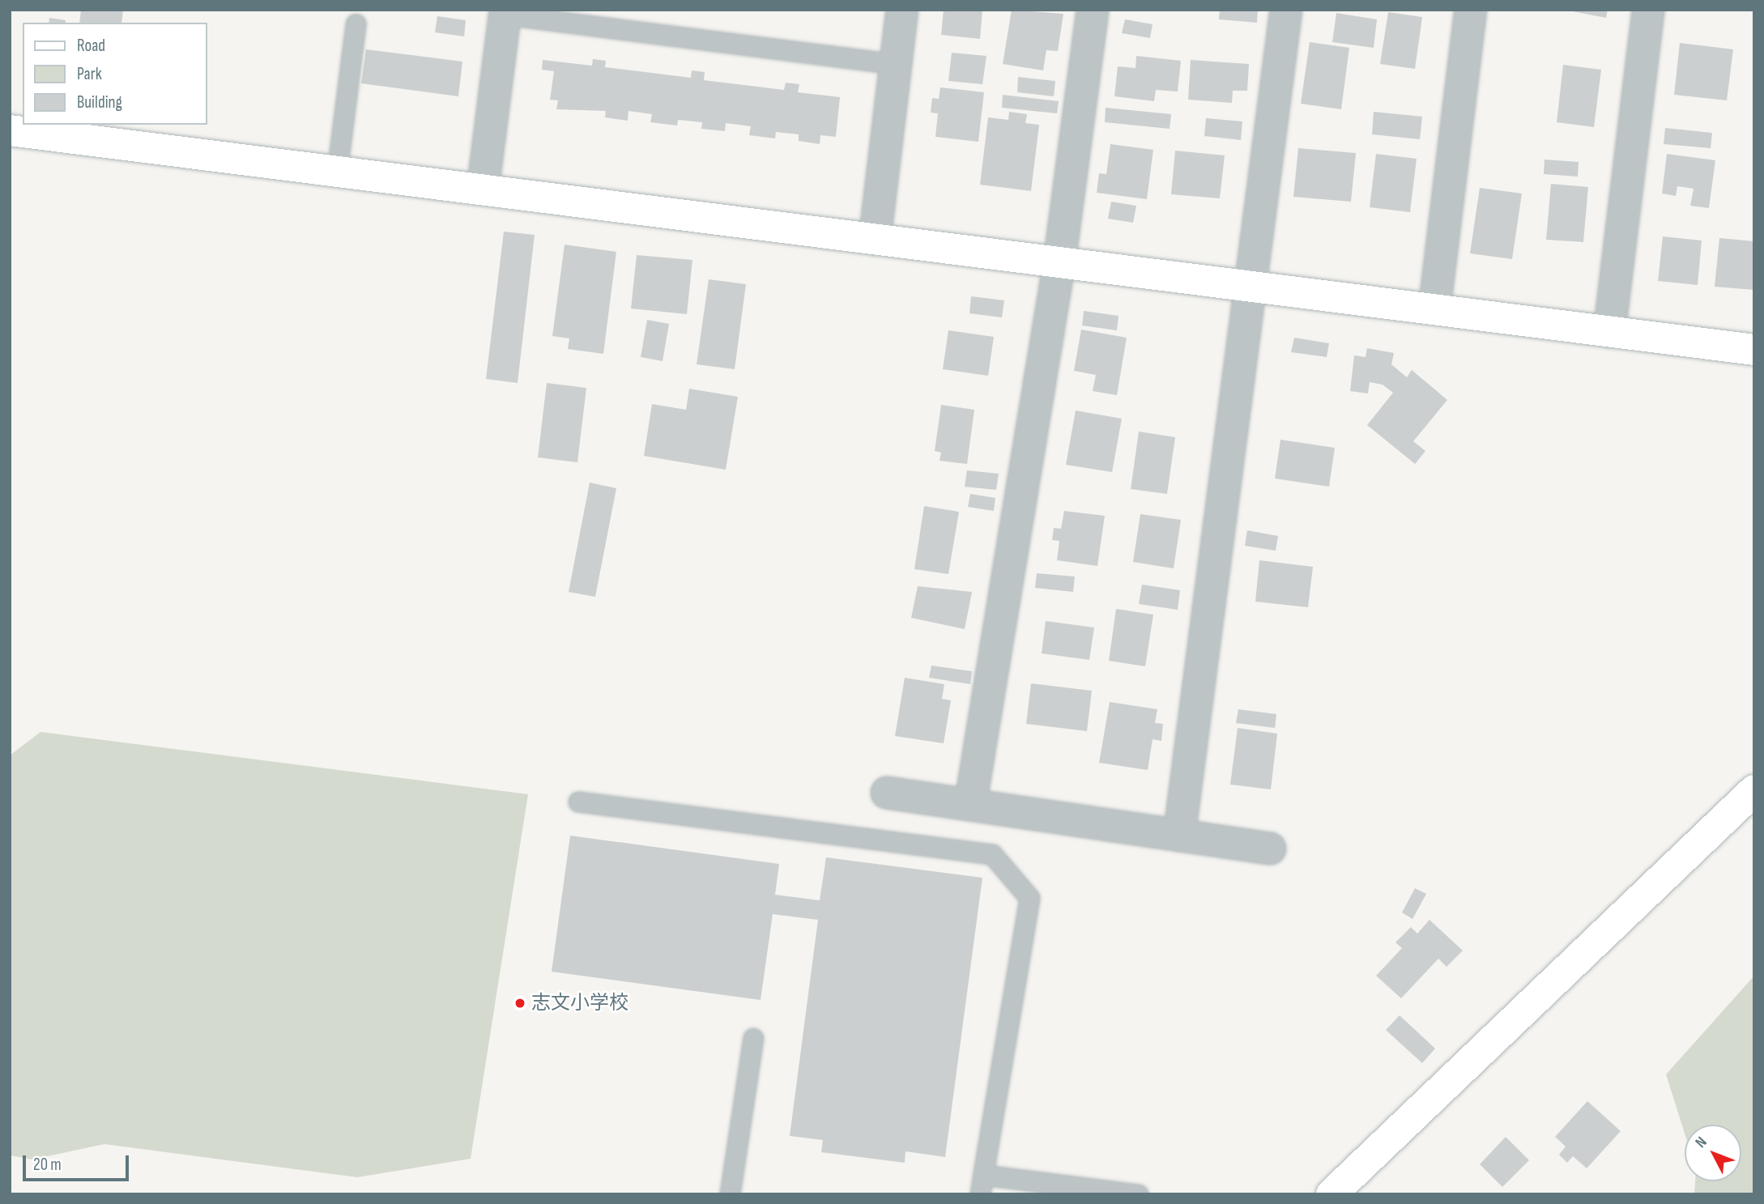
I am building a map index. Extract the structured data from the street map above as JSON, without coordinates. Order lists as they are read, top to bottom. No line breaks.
{"places":["志文小学校"],"legend":["Road","Park","Building"],"scale_bar":"20 m","north":"top left"}
